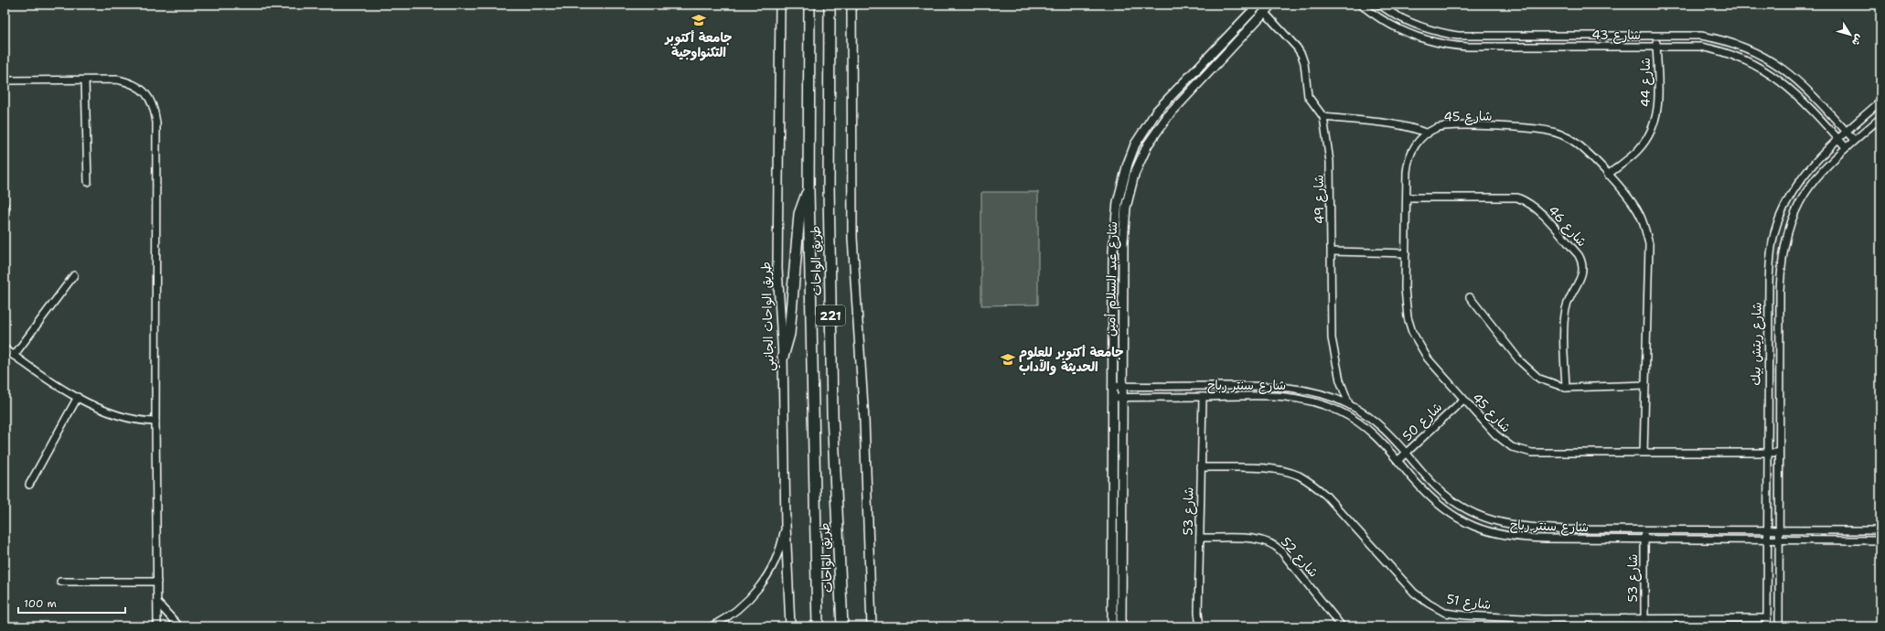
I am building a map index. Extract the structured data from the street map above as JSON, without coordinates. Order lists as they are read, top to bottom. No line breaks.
{"streets":{"highway":["طريق الواحات","221"],"street":["شارع 43","شارع 44","شارع 45","شارع 49","شارع 46","شارع عبد السلام أمين","طريق الواحات الجانبي","شارع ريتش بيك","شارع سنتر رباح","شارع 50","شارع 53","شارع 52","شارع 51"]},"crossings":[["شارع 43","شارع 44"],["شارع 43","شارع ريتش بيك"],["شارع 44","شارع 45"],["شارع 45","شارع 46"],["شارع 45","شارع ريتش بيك"],["شارع 45","شارع 50"],["شارع 49","شارع عبد السلام أمين"],["شارع 49","شارع سنتر رباح"],["شارع عبد السلام أمين","شارع سنتر رباح"],["شارع ريتش بيك","شارع سنتر رباح"],["شارع ريتش بيك","شارع 51"],["شارع سنتر رباح","شارع 50"],["شارع سنتر رباح","شارع 53"],["شارع 53","شارع 52"],["شارع 53","شارع 51"]],"places":{"school or university":["جامعة أكتوبر التكنواوجية","جامعة أكتوبر للعلوم الحديثة والآداب"]},"scale_bar":"100 m","north":"bottom right"}
